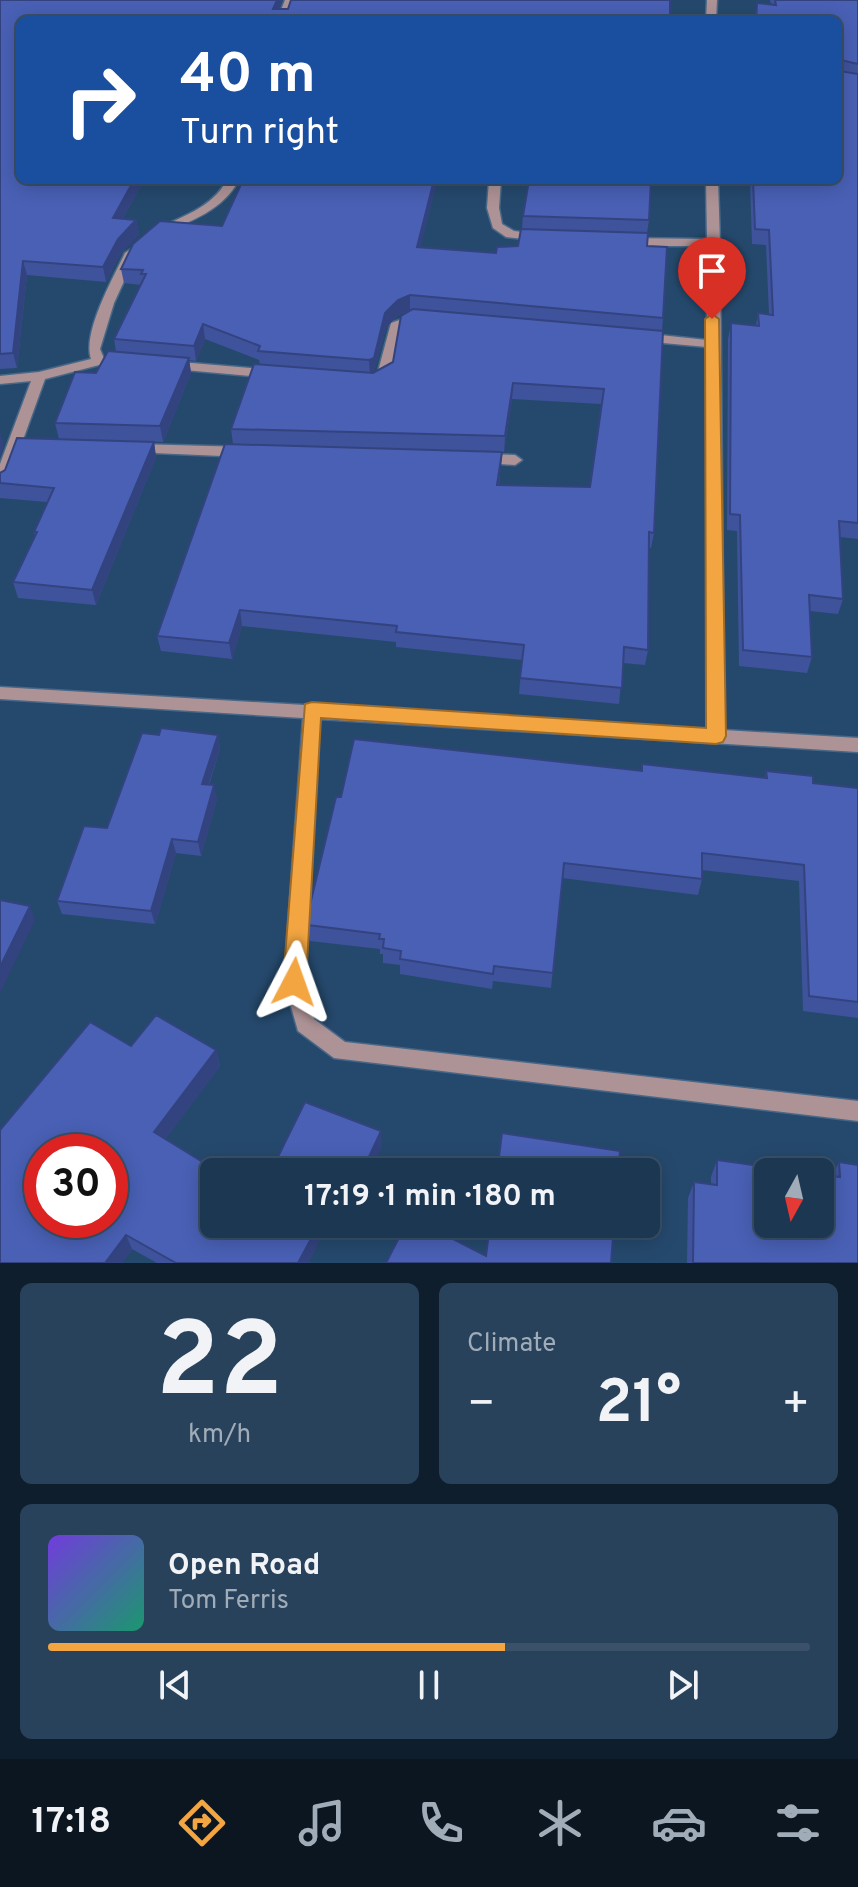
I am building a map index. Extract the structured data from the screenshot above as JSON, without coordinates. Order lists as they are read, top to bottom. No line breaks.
{"north":"bottom","page":{"turn":["40 m","Turn right"],"limit":"30","trip":"17:19 · 1 min · 180 m","tile":[["22","km/h"],"Climate"],"heat":["−","21°","+"],"song":["Open Road","Tom Ferris"],"tabs":"17:18"}}
